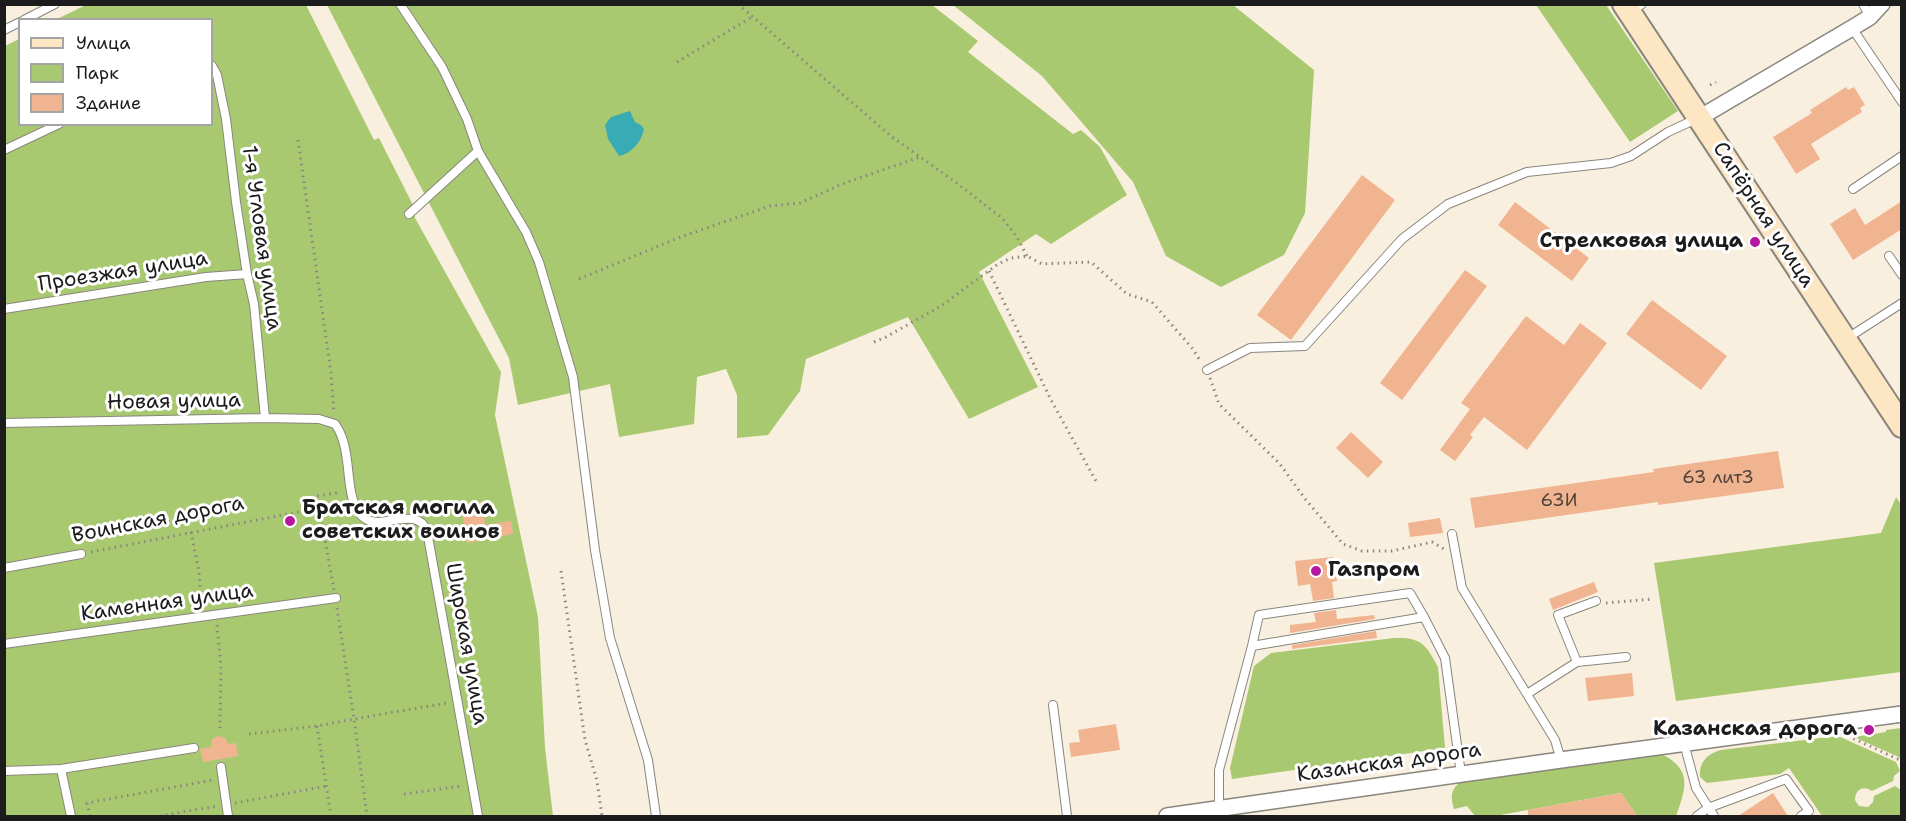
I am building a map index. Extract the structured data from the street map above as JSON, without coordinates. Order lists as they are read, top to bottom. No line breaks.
{"streets":{"street":["Сапёрная улица","Казанская дорога"],"lane":["1-я Угловая улица","Проезжая улица","Новая улица","Воинская дорога","Каменная улица","Широкая улица"]},"crossings":[["1-я Угловая улица","Проезжая улица"],["1-я Угловая улица","Новая улица"],["Новая улица","Широкая улица"]],"places":["Стрелковая улица","Братская могила советских воинов","Газпром","Казанская дорога"],"house_numbers":["63 лит3","63И"],"legend":["Улица","Парк","Здание"]}
